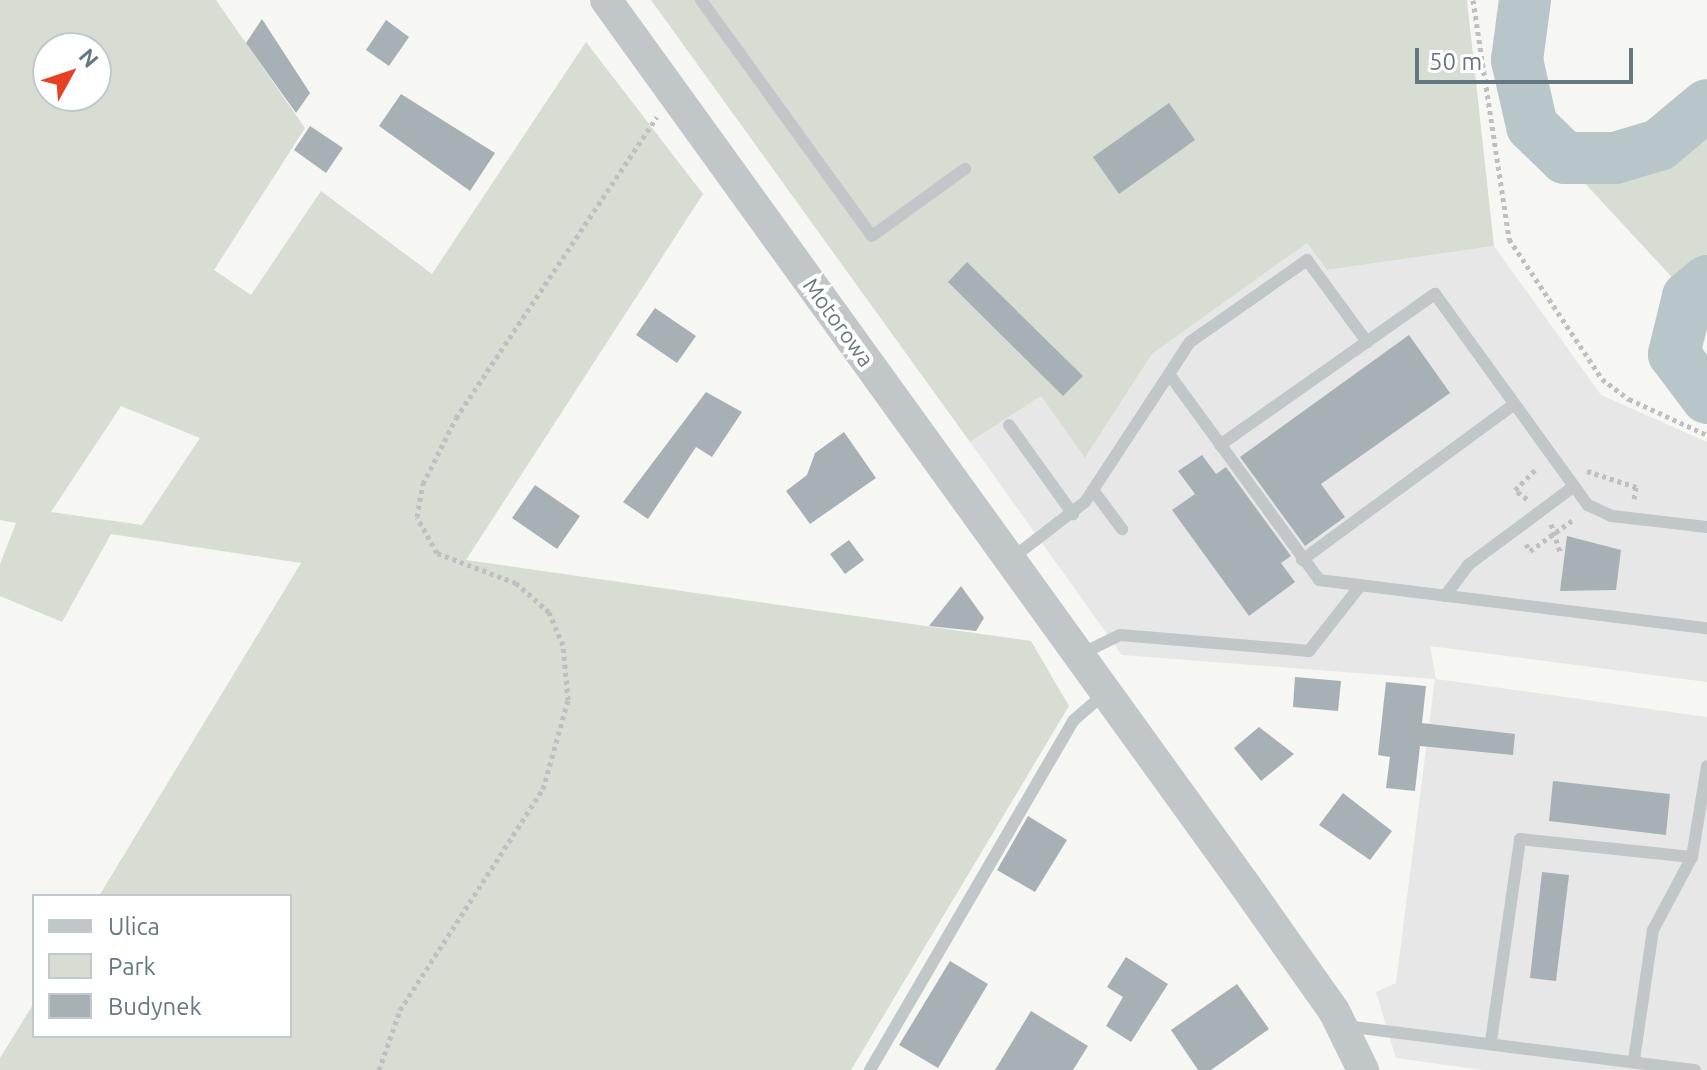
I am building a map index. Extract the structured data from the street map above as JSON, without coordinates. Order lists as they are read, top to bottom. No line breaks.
{"streets":{"street":["Motorowa"]},"legend":["Ulica","Park","Budynek"],"scale_bar":"50 m","north":"top right"}
